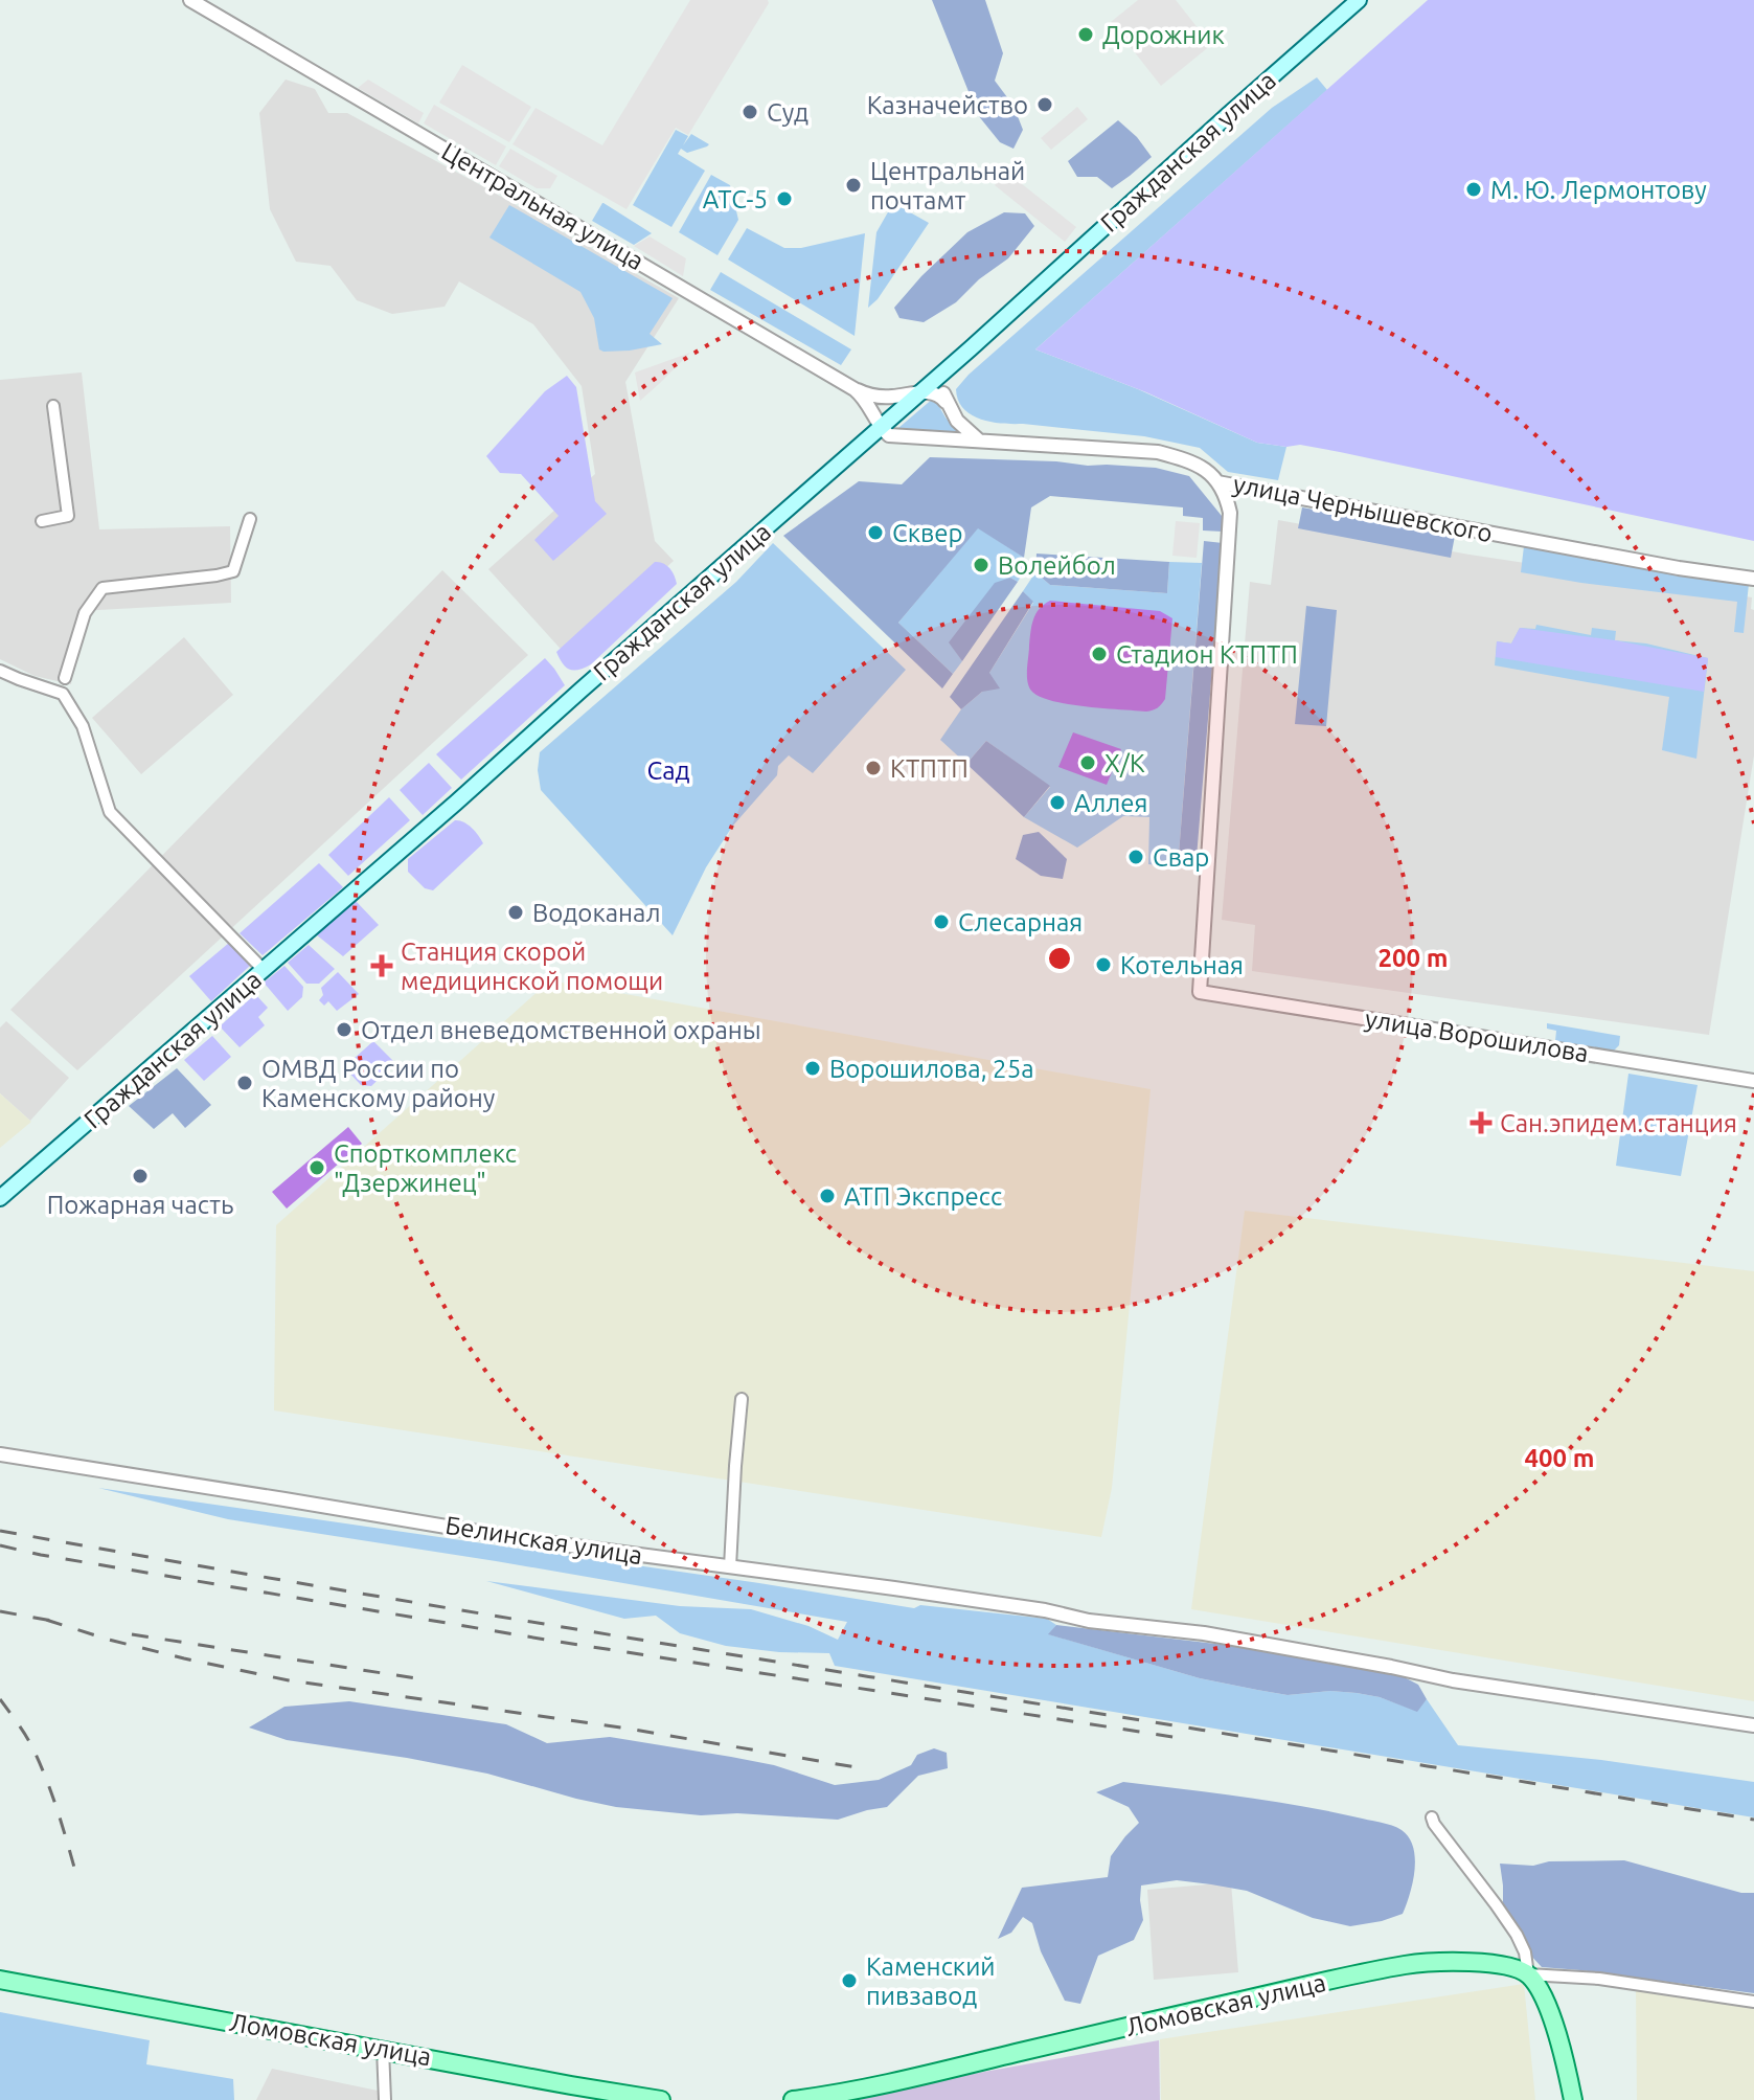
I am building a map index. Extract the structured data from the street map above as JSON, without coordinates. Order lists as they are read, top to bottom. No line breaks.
{"streets":{"main road":["Гражданская улица","Ломовская улица"],"street":["Центральная улица","улица Чернышевского","улица Ворошилова","Белинская улица"]},"crossings":[["Гражданская улица","Центральная улица"],["Гражданская улица","улица Чернышевского"],["улица Чернышевского","улица Ворошилова"]],"parks":["Сад"],"places":{"other":["Дорожник","Казначейство","Суд","Центральнай почтамт","М. Ю. Лермонтову","АТС-5","Сквер","Волейбол","Стадион КТПТП","Х/К","КТПТП","Аллея","Свар","Водоканал","Слесарная","Котельная","Отдел вневедомственной охраны","Ворошилова, 25а","ОМВД России по Каменскому району","Спорткомплекс \"Дзержинец\"","Пожарная часть","АТП Экспресс","Каменский пивзавод"],"health":["Станция скорой медицинской помощи","Сан.эпидем.станция"]},"rings":["200 m","400 m"]}
